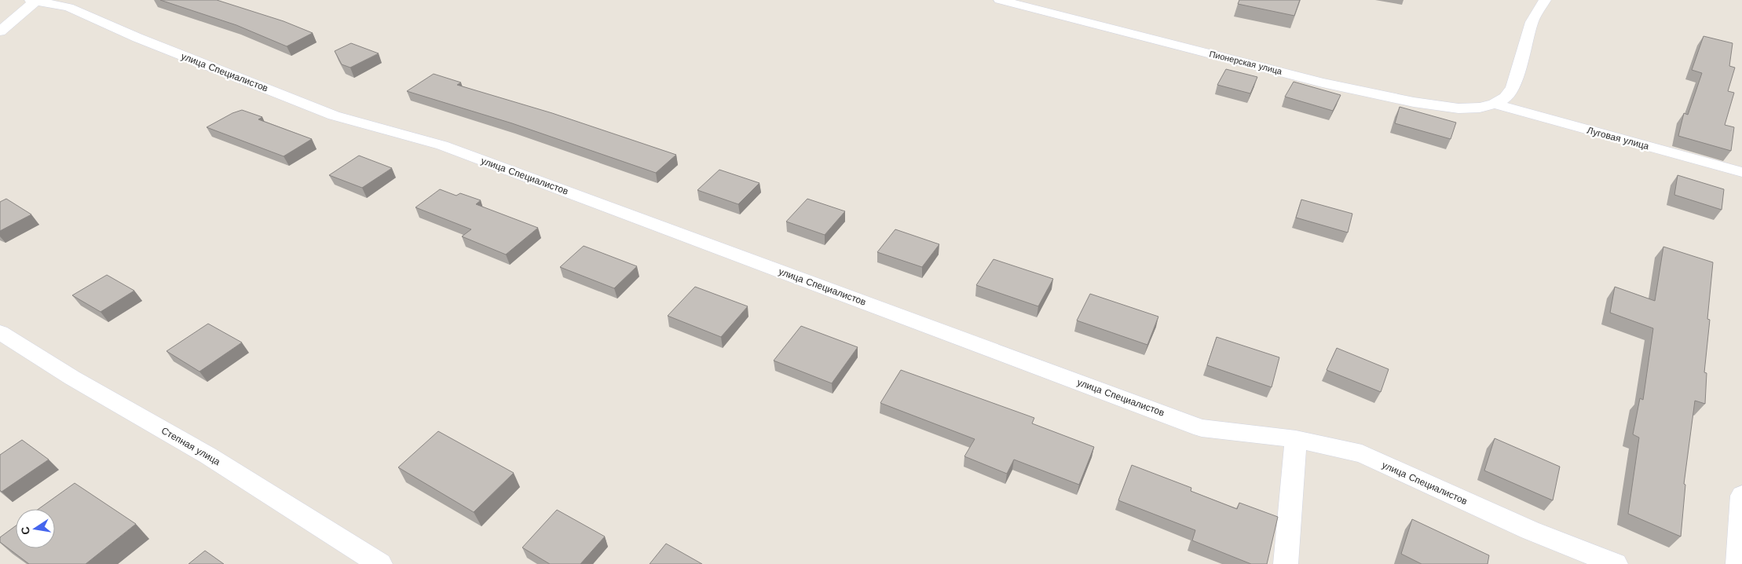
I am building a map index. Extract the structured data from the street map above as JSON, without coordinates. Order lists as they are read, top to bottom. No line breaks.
{"streets":{"street":["Пионерская улица","улица Специалистов","Луговая улица","Степная улица"]},"crossings":[["Пионерская улица","Луговая улица"]],"north":"left"}
